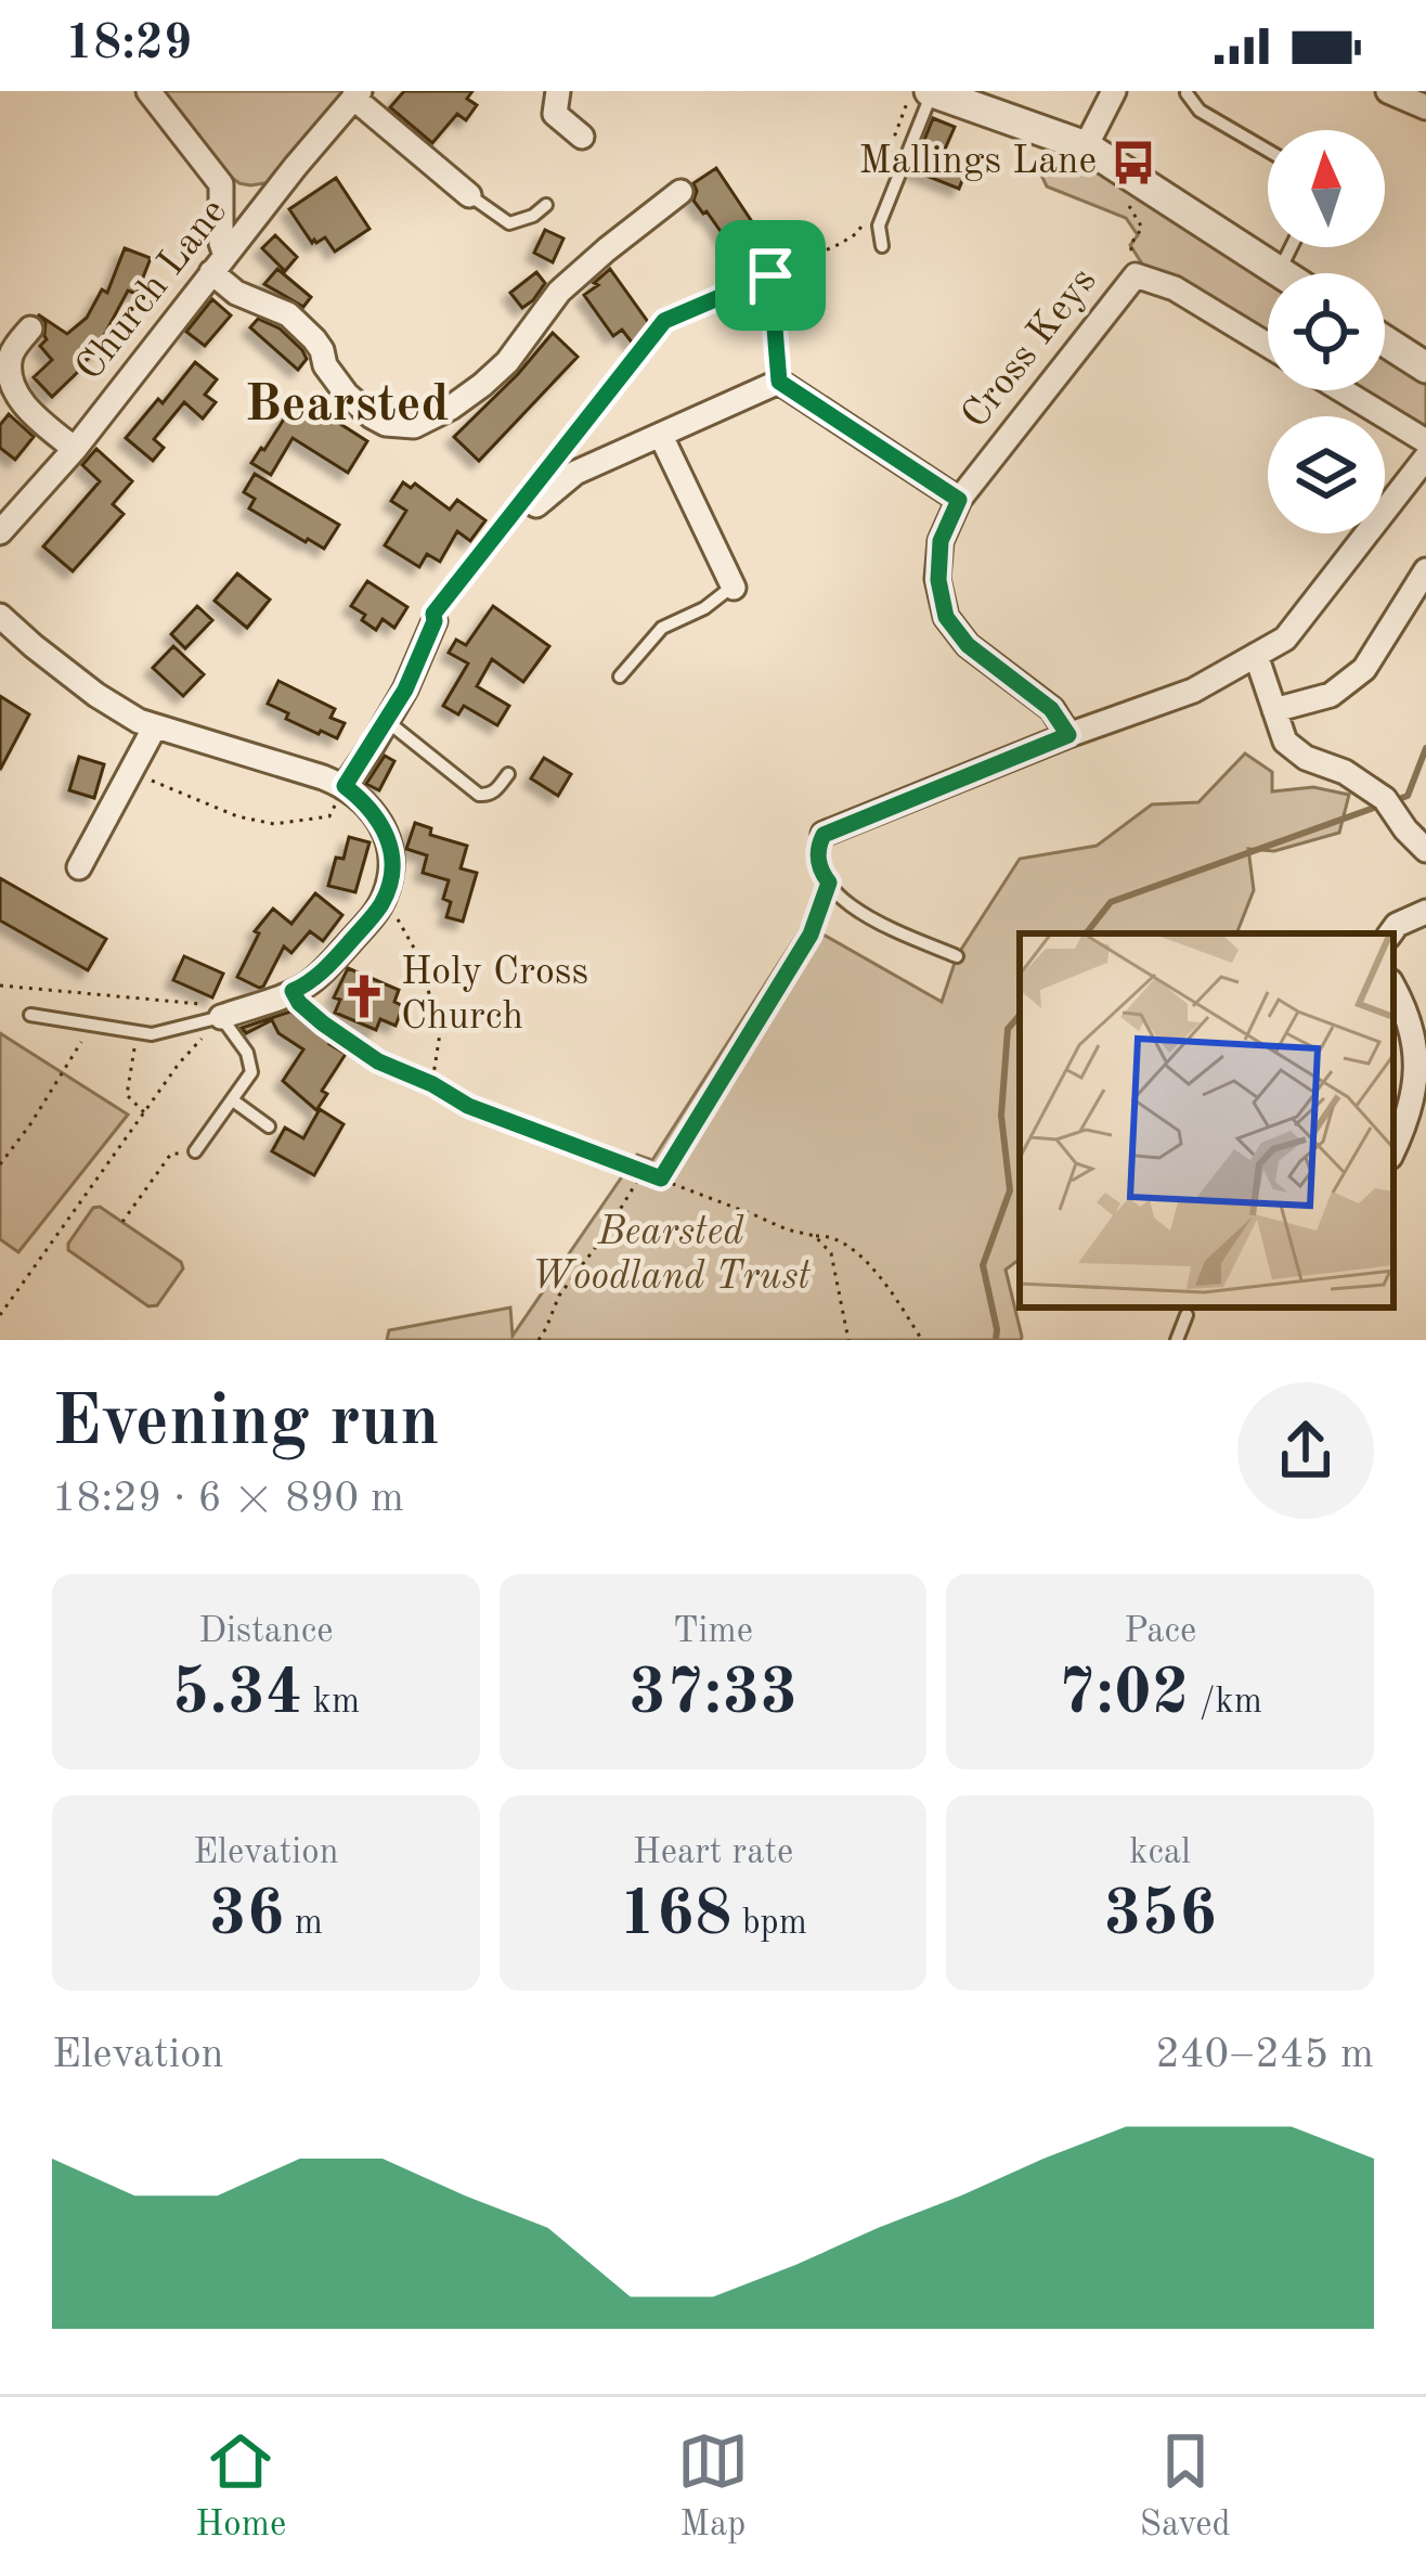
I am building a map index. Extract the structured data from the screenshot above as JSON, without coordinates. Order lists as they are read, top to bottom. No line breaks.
{"streets":{"street":["Church Lane","Cross Keys"]},"districts":["Bearsted"],"parks":["Bearsted Woodland Trust"],"places":{"bus stop":["Mallings Lane"],"church":["Holy Cross Church"]},"north":"top","page":{"status":"18:29","heading":["Evening run","18:29 · 6 × 890 m"],"stats":[["Distance","5.34 km"],["Time","37:33"],["Pace","7:02 /km"],["Elevation","36 m"],["Heart rate","168 bpm"],["kcal","356"]],"chart":["Elevation","240–245 m"],"tabs":["Home","Map","Saved"]}}
